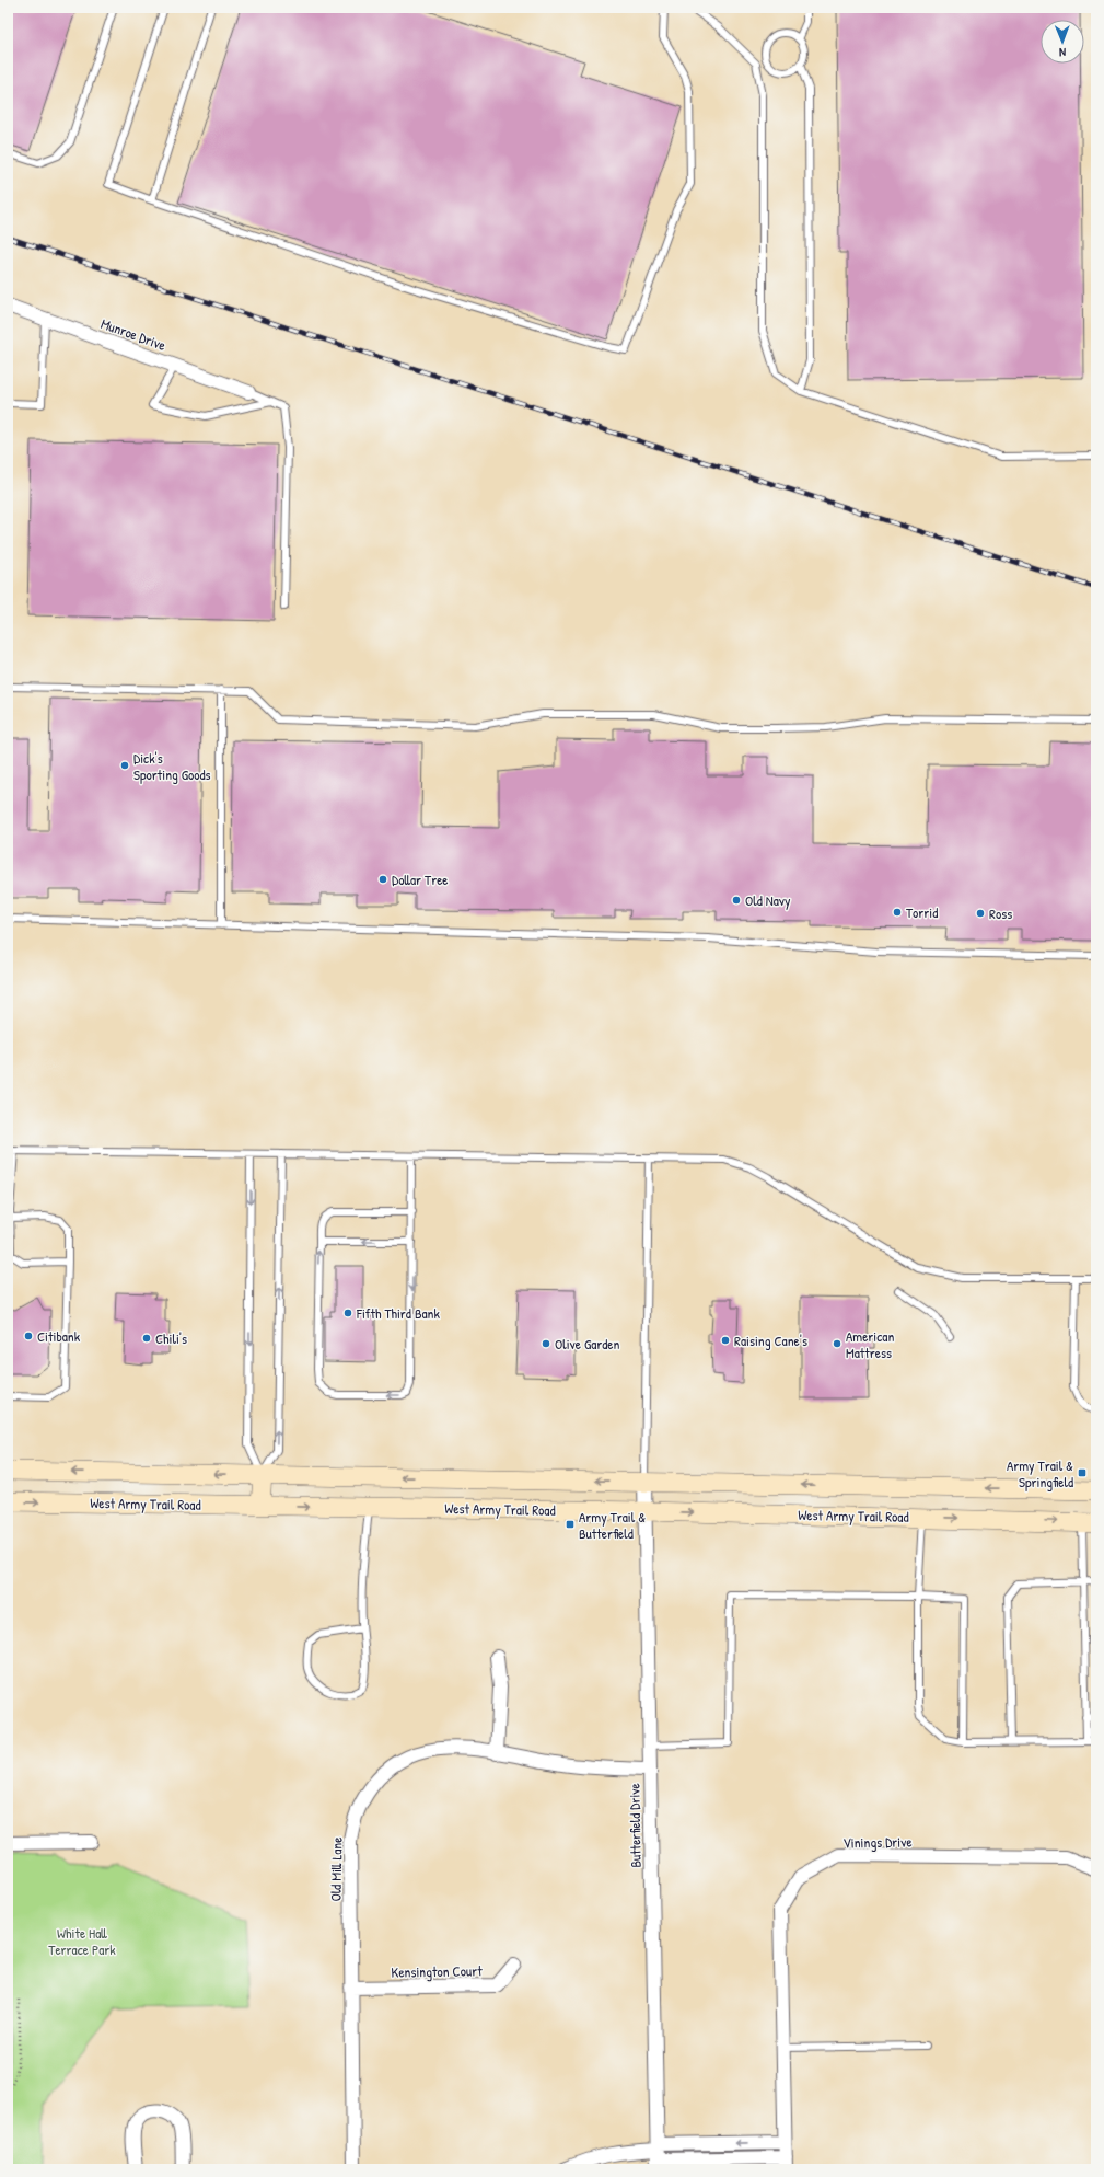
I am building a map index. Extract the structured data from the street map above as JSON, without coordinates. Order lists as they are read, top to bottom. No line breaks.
{"streets":{"main road":["West Army Trail Road"],"street":["Munroe Drive","Butterfield Drive","Vinings Drive","Old Mill Lane","Kensington Court"]},"crossings":[["West Army Trail Road","Butterfield Drive"],["Butterfield Drive","Vinings Drive"],["Butterfield Drive","Old Mill Lane"],["Old Mill Lane","Kensington Court"]],"parks":["White Hall Terrace Park"],"places":{"other":["Dick's Sporting Goods","Dollar Tree","Old Navy","Torrid","Ross","Fifth Third Bank","Citibank","Chili's","Raising Cane's","Olive Garden","American Mattress"],"transit":["Army Trail & Springfield","Army Trail & Butterfield"]},"north":"bottom"}
